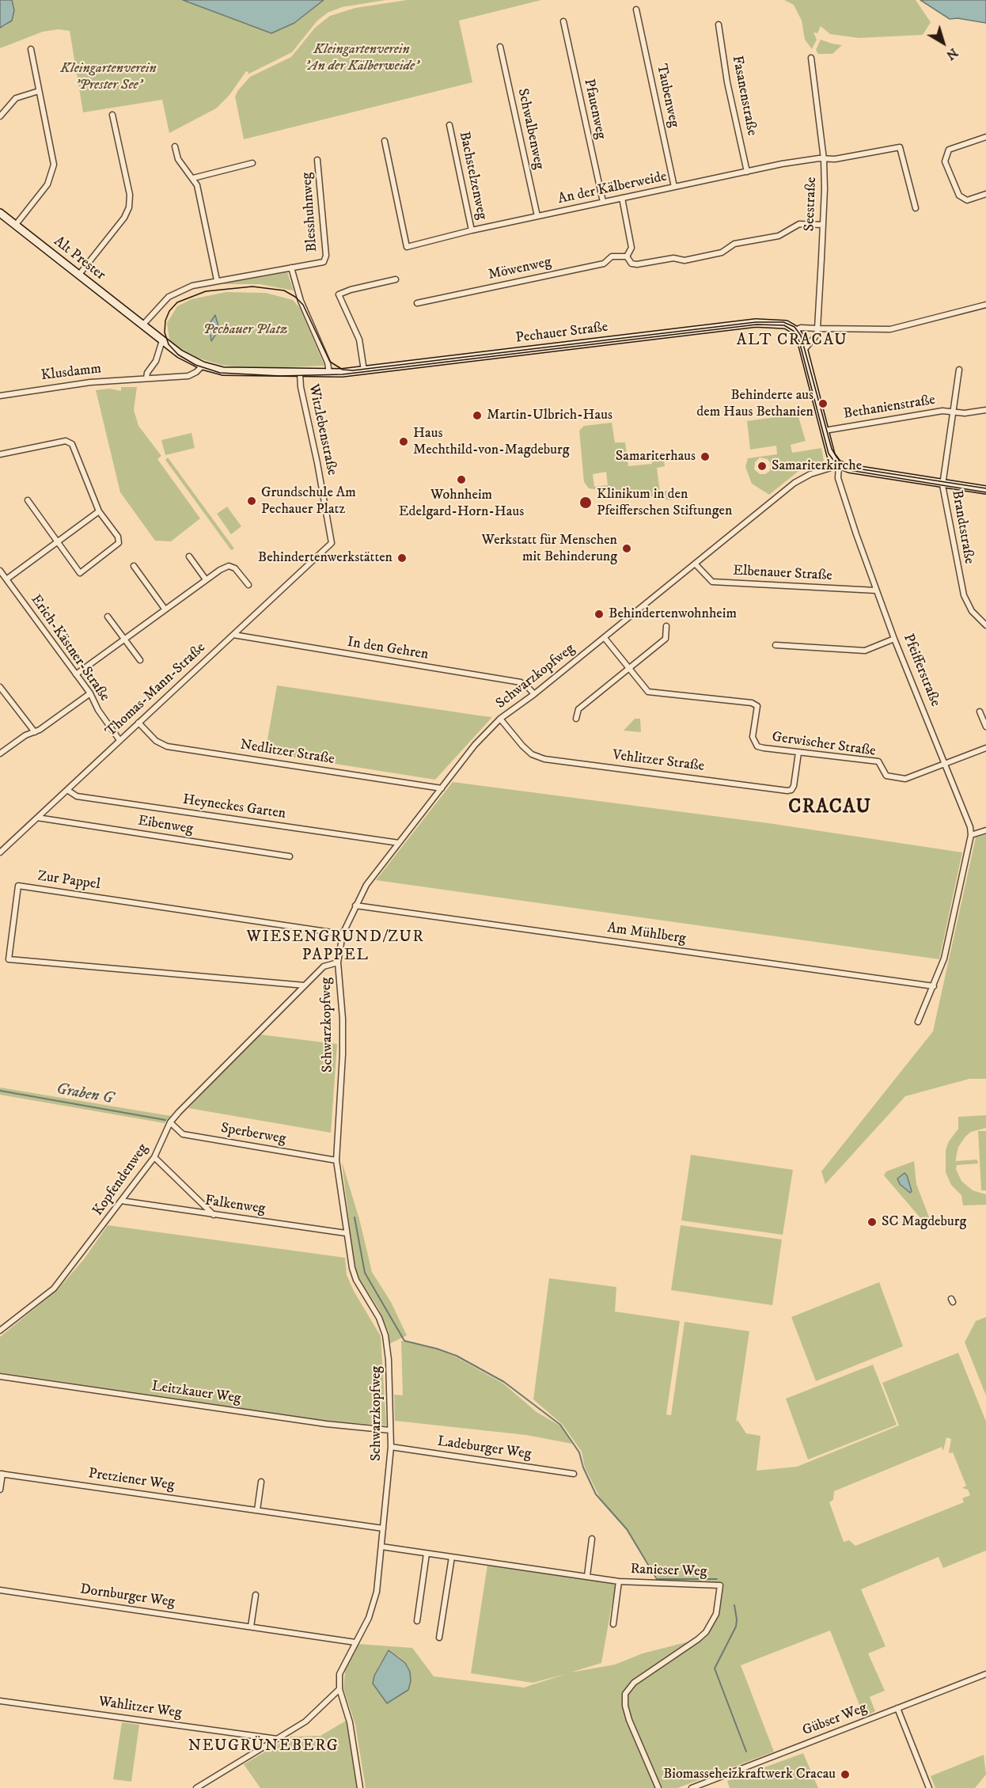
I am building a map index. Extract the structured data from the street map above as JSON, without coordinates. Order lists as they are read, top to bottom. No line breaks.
{"streets":{"main road":["Alt Prester","Pechauer Straße","Pfeifferstraße"],"street":["Taubenweg","Fasanenstraße","Pfauenweg","Schwalbenweg","Bachstelzenweg","An der Kälberweide","Seestraße","Blesshuhnweg","Möwenweg","Klusdamm","Bethanienstraße","Witzlebenstraße","Brandtstraße","Elbenauer Straße","Erich-Kästner-Straße","In den Gehren","Schwarzkopfweg","Thomas-Mann-Straße","Gerwischer Straße","Nedlitzer Straße","Vehlitzer Straße","Heyneckes Garten","Eibenweg","Zur Pappel","Am Mühlberg","Sperberweg","Kopfendenweg","Falkenweg","Leitzkauer Weg","Ladeburger Weg","Pretziener Weg","Ranieser Weg","Dornburger Weg","Wahlitzer Weg","Gübser Weg"]},"crossings":[["Taubenweg","An der Kälberweide"],["Fasanenstraße","An der Kälberweide"],["Pfauenweg","An der Kälberweide"],["Schwalbenweg","An der Kälberweide"],["Bachstelzenweg","An der Kälberweide"],["An der Kälberweide","Seestraße"],["Pechauer Straße","Pfeifferstraße"],["Bethanienstraße","Brandtstraße"],["Bethanienstraße","Pfeifferstraße"],["Witzlebenstraße","Thomas-Mann-Straße"],["Elbenauer Straße","Pfeifferstraße"],["Elbenauer Straße","Schwarzkopfweg"],["Erich-Kästner-Straße","Thomas-Mann-Straße"],["In den Gehren","Schwarzkopfweg"],["In den Gehren","Thomas-Mann-Straße"],["Pfeifferstraße","Schwarzkopfweg"],["Pfeifferstraße","Gerwischer Straße"],["Pfeifferstraße","Am Mühlberg"],["Schwarzkopfweg","Gerwischer Straße"],["Schwarzkopfweg","Nedlitzer Straße"],["Schwarzkopfweg","Vehlitzer Straße"],["Schwarzkopfweg","Heyneckes Garten"],["Schwarzkopfweg","Zur Pappel"],["Schwarzkopfweg","Am Mühlberg"],["Schwarzkopfweg","Sperberweg"],["Schwarzkopfweg","Kopfendenweg"],["Schwarzkopfweg","Falkenweg"],["Schwarzkopfweg","Leitzkauer Weg"],["Schwarzkopfweg","Ladeburger Weg"],["Schwarzkopfweg","Pretziener Weg"],["Schwarzkopfweg","Ranieser Weg"],["Schwarzkopfweg","Dornburger Weg"],["Thomas-Mann-Straße","Nedlitzer Straße"],["Thomas-Mann-Straße","Heyneckes Garten"],["Thomas-Mann-Straße","Eibenweg"],["Gerwischer Straße","Vehlitzer Straße"],["Zur Pappel","Kopfendenweg"],["Sperberweg","Kopfendenweg"],["Kopfendenweg","Falkenweg"]],"districts":["ALT CRACAU","CRACAU","WIESENGRUND/ZUR PAPPEL","NEUGRÜNEBERG"],"water":["Graben G"],"parks":["Kleingartenverein 'An der Kälberweide'","Kleingartenverein 'Prester See'","Pechauer Platz"],"places":["Behinderte aus dem Haus Bethanien","Martin-Ulbrich-Haus","Haus Mechthild-von-Magdeburg","Samariterhaus","Samariterkirche","Wohnheim Edelgard-Horn-Haus","Grundschule Am Pechauer Platz","Klinikum in den Pfeifferschen Stiftungen","Werkstatt für Menschen mit Behinderung","Behindertenwerkstätten","Behindertenwohnheim","SC Magdeburg","Biomasseheizkraftwerk Cracau"],"north":"bottom right"}
